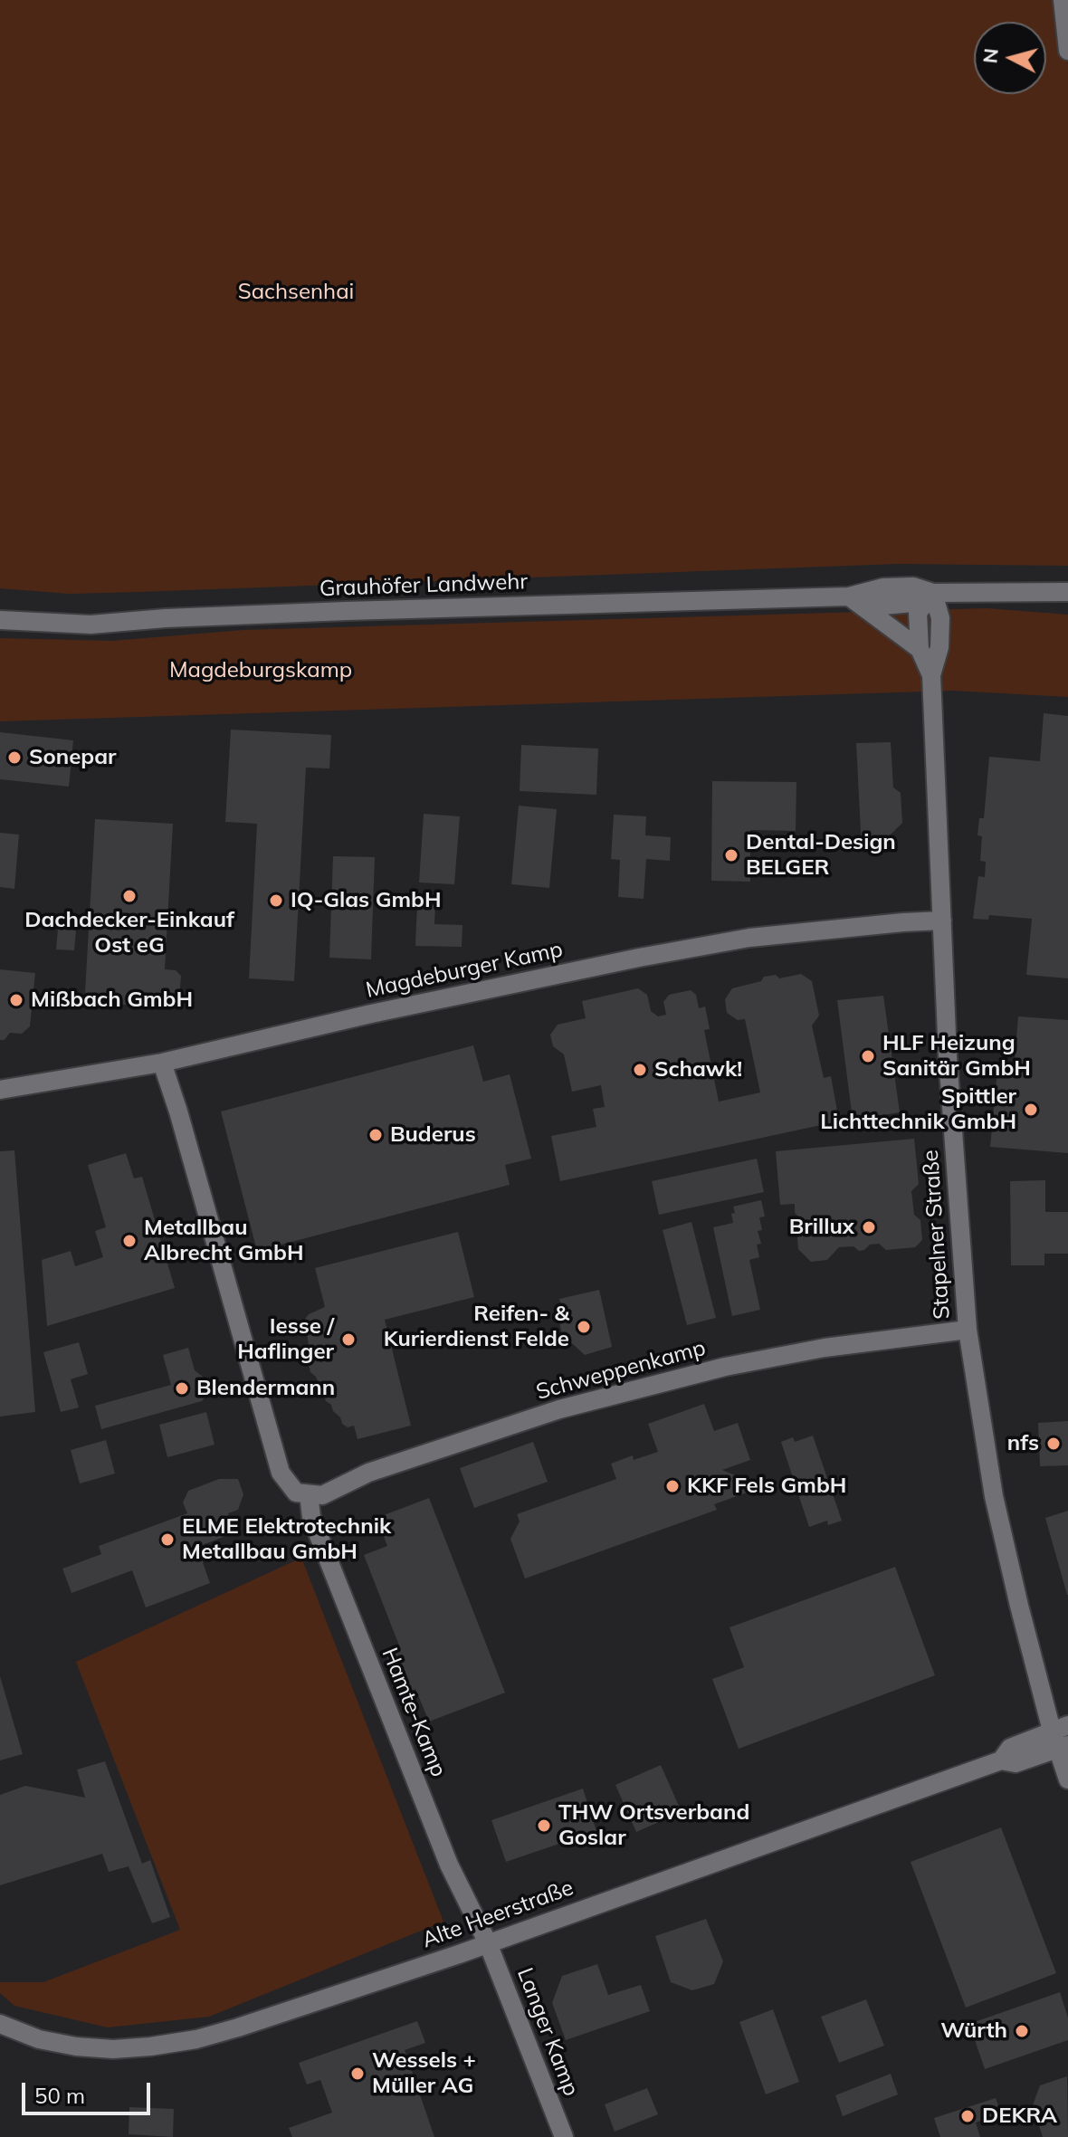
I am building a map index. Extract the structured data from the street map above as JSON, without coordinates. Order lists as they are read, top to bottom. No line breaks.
{"streets":{"street":["Grauhöfer Landwehr","Magdeburger Kamp","Stapelner Straße","Schweppenkamp","Hamte-Kamp","Alte Heerstraße","Langer Kamp"]},"crossings":[["Grauhöfer Landwehr","Stapelner Straße"],["Magdeburger Kamp","Stapelner Straße"],["Magdeburger Kamp","Hamte-Kamp"],["Stapelner Straße","Schweppenkamp"],["Stapelner Straße","Alte Heerstraße"],["Schweppenkamp","Hamte-Kamp"],["Hamte-Kamp","Alte Heerstraße"],["Hamte-Kamp","Langer Kamp"],["Alte Heerstraße","Langer Kamp"]],"parks":["Sachsenhai","Magdeburgskamp"],"places":["Sonepar","Dental-Design BELGER","Dachdecker-Einkauf Ost eG","IQ-Glas GmbH","Mißbach GmbH","HLF Heizung Sanitär GmbH","Schawk!","Spittler Lichttechnik GmbH","Buderus","Brillux","Metallbau Albrecht GmbH","Reifen- & Kurierdienst Felde","Iesse / Haflinger","Blendermann","nfs","KKF Fels GmbH","ELME Elektrotechnik Metallbau GmbH","THW Ortsverband Goslar","Würth","Wessels + Müller AG","DEKRA"],"scale_bar":"50 m","north":"left"}
